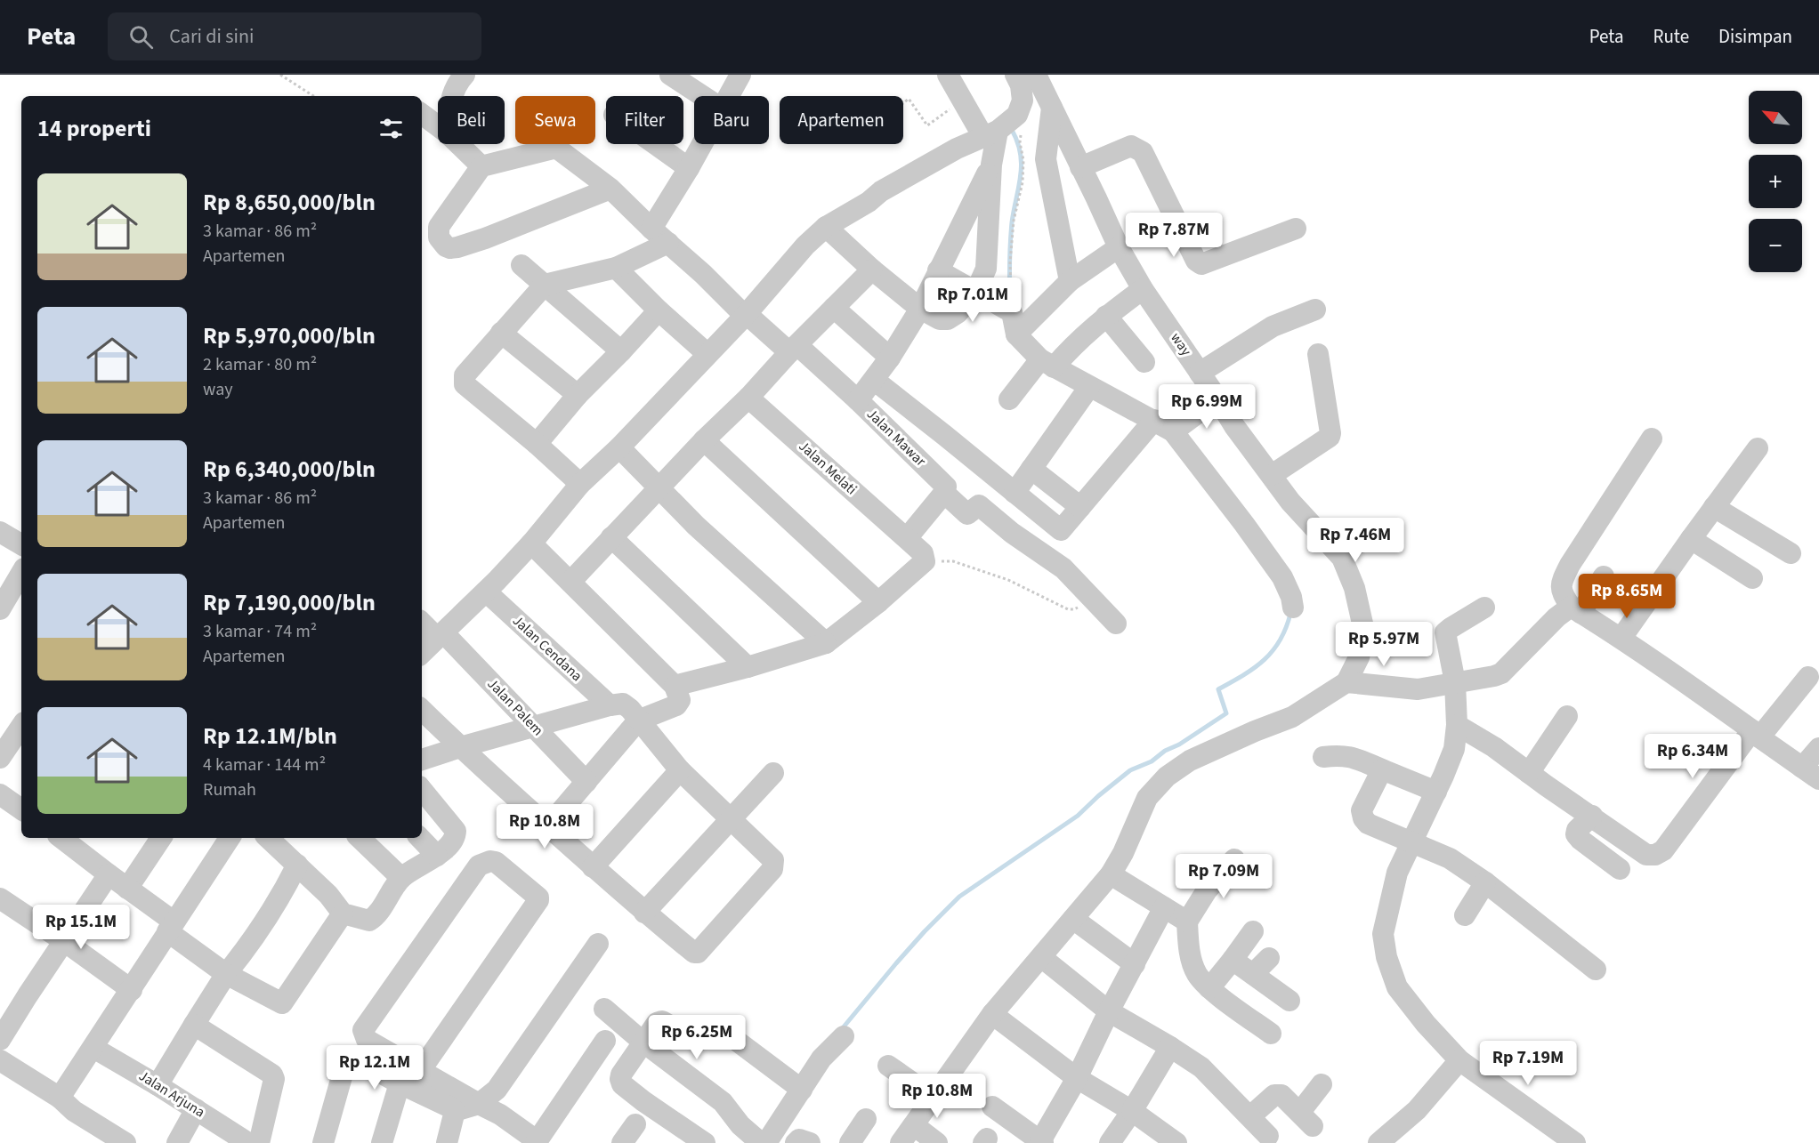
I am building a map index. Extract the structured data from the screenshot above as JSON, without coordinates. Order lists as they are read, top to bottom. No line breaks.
{"streets":{"street":["way","Jalan Mawar","Jalan Melati","Jalan Cendana","Jalan Palem","Jalan Arjuna"]},"north":"top left","page":{"header":"Peta","search":"Cari di sini","nav":["Peta","Rute","Disimpan"],"map_buttons":["+","−"],"chip":["Beli","Sewa","Filter","Baru","Apartemen"],"heading":"14 properti","list":[{"name":"Rp 8,650,000/bln","note":"3 kamar · 86 m² · Apartemen"},{"name":"Rp 5,970,000/bln","note":"2 kamar · 80 m² · way"},{"name":"Rp 6,340,000/bln","note":"3 kamar · 86 m² · Apartemen"},{"name":"Rp 7,190,000/bln","note":"3 kamar · 74 m² · Apartemen"},{"name":"Rp 12.1M/bln","note":"4 kamar · 144 m² · Rumah"}],"price":["Rp 7.87M","Rp 7.01M","Rp 6.99M","Rp 7.46M","Rp 8.65M","Rp 5.97M","Rp 6.34M","Rp 10.8M","Rp 7.09M","Rp 15.1M","Rp 6.25M","Rp 7.19M","Rp 12.1M","Rp 10.8M"]}}
